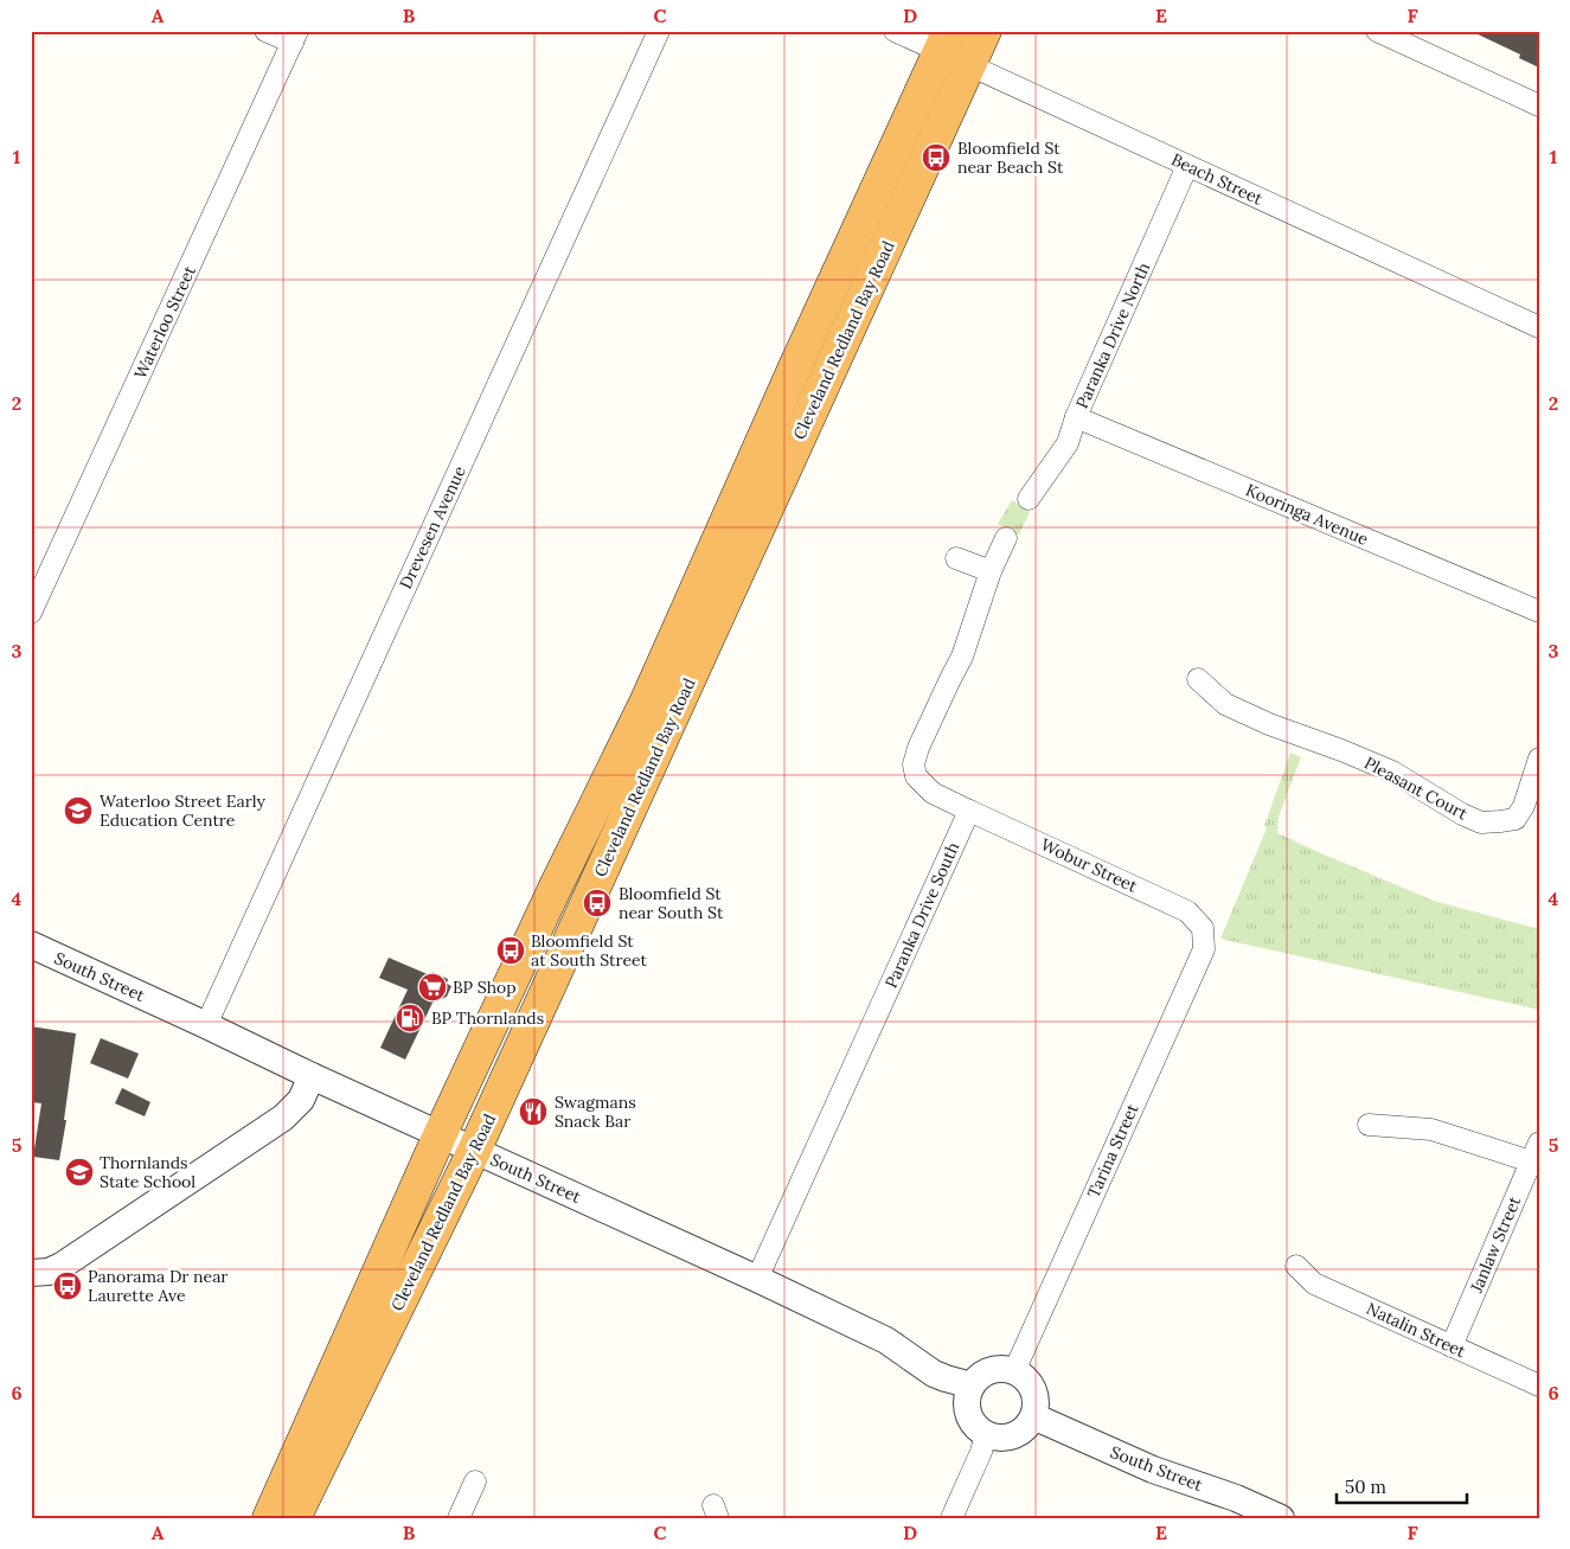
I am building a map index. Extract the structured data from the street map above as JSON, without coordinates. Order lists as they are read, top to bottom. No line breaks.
{"streets":{"highway":["Cleveland Redland Bay Road"],"street":["Beach Street","Waterloo Street","Paranka Drive North","Kooringa Avenue","Drevesen Avenue","Pleasant Court","Wobur Street","Paranka Drive South","South Street","Tarina Street","Janlaw Street","Natalin Street"]},"crossings":[["Beach Street","Paranka Drive North"],["Beach Street","Cleveland Redland Bay Road"],["Paranka Drive North","Kooringa Avenue"],["Cleveland Redland Bay Road","South Street"],["Drevesen Avenue","South Street"],["Wobur Street","Paranka Drive South"],["Wobur Street","Tarina Street"],["Paranka Drive South","South Street"],["South Street","Tarina Street"],["Janlaw Street","Natalin Street"]],"places":{"bus stop":["Bloomfield St near Beach St","Bloomfield St near South St","Bloomfield St at South Street","Panorama Dr near Laurette Ave"],"school or university":["Waterloo Street Early Education Centre","Thornlands State School"],"supermarket":["BP Shop"],"fuel station":["BP Thornlands"],"restaurant":["Swagmans Snack Bar"]},"scale_bar":"50 m","grid":{"columns":["A","B","C","D","E","F"],"rows":["1","2","3","4","5","6"]}}
